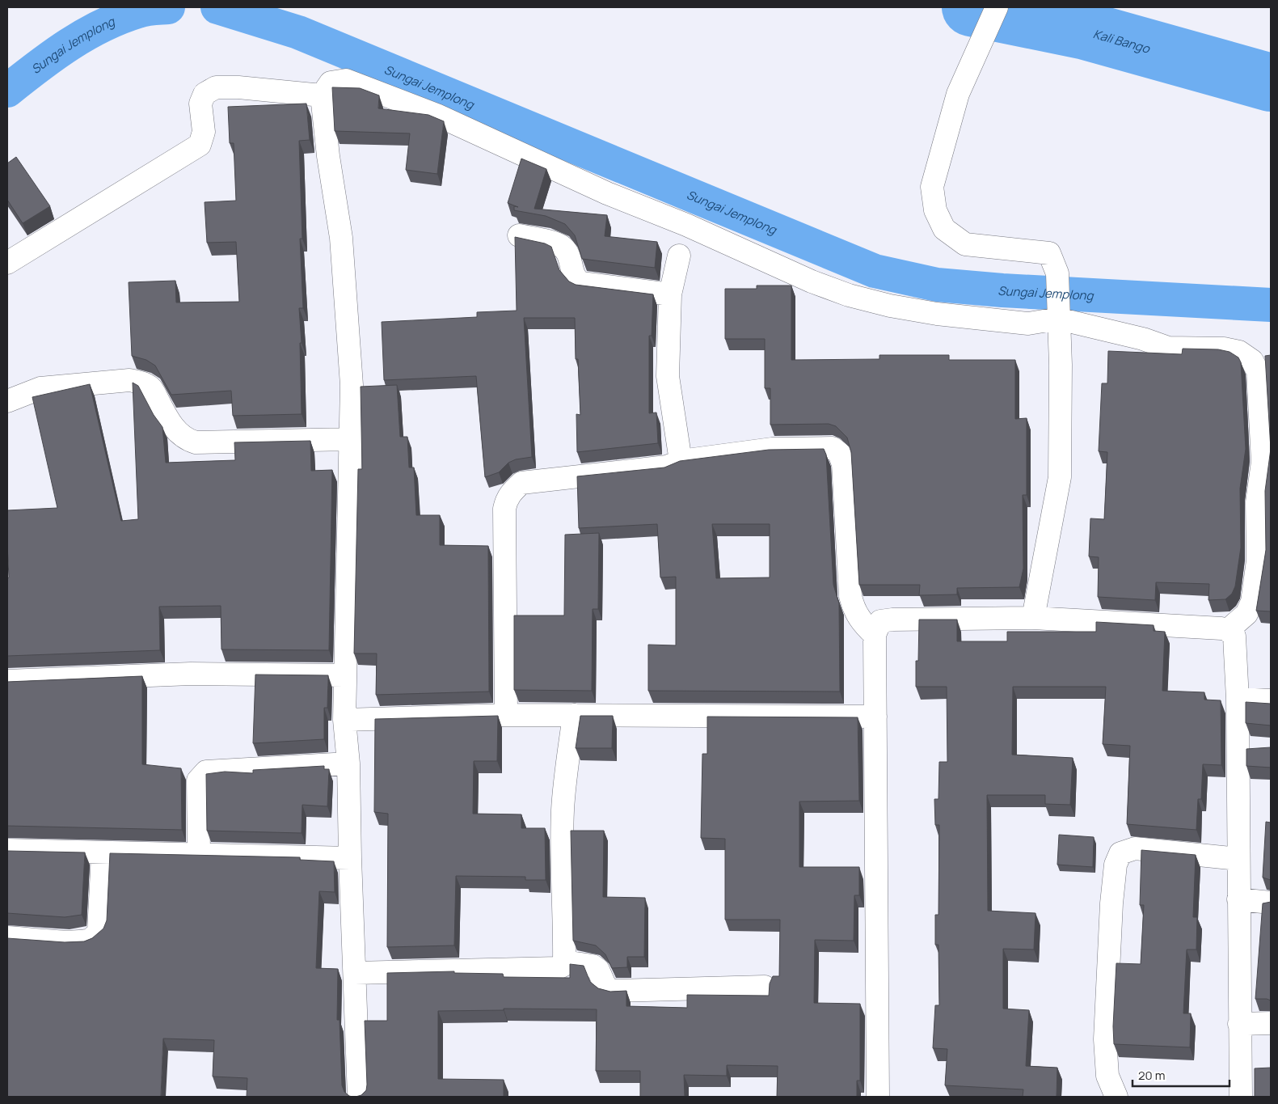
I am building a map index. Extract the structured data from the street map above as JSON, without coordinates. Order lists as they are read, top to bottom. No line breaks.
{"water":["Kali Bango","Sungai Jemplong"],"scale_bar":"20 m"}
